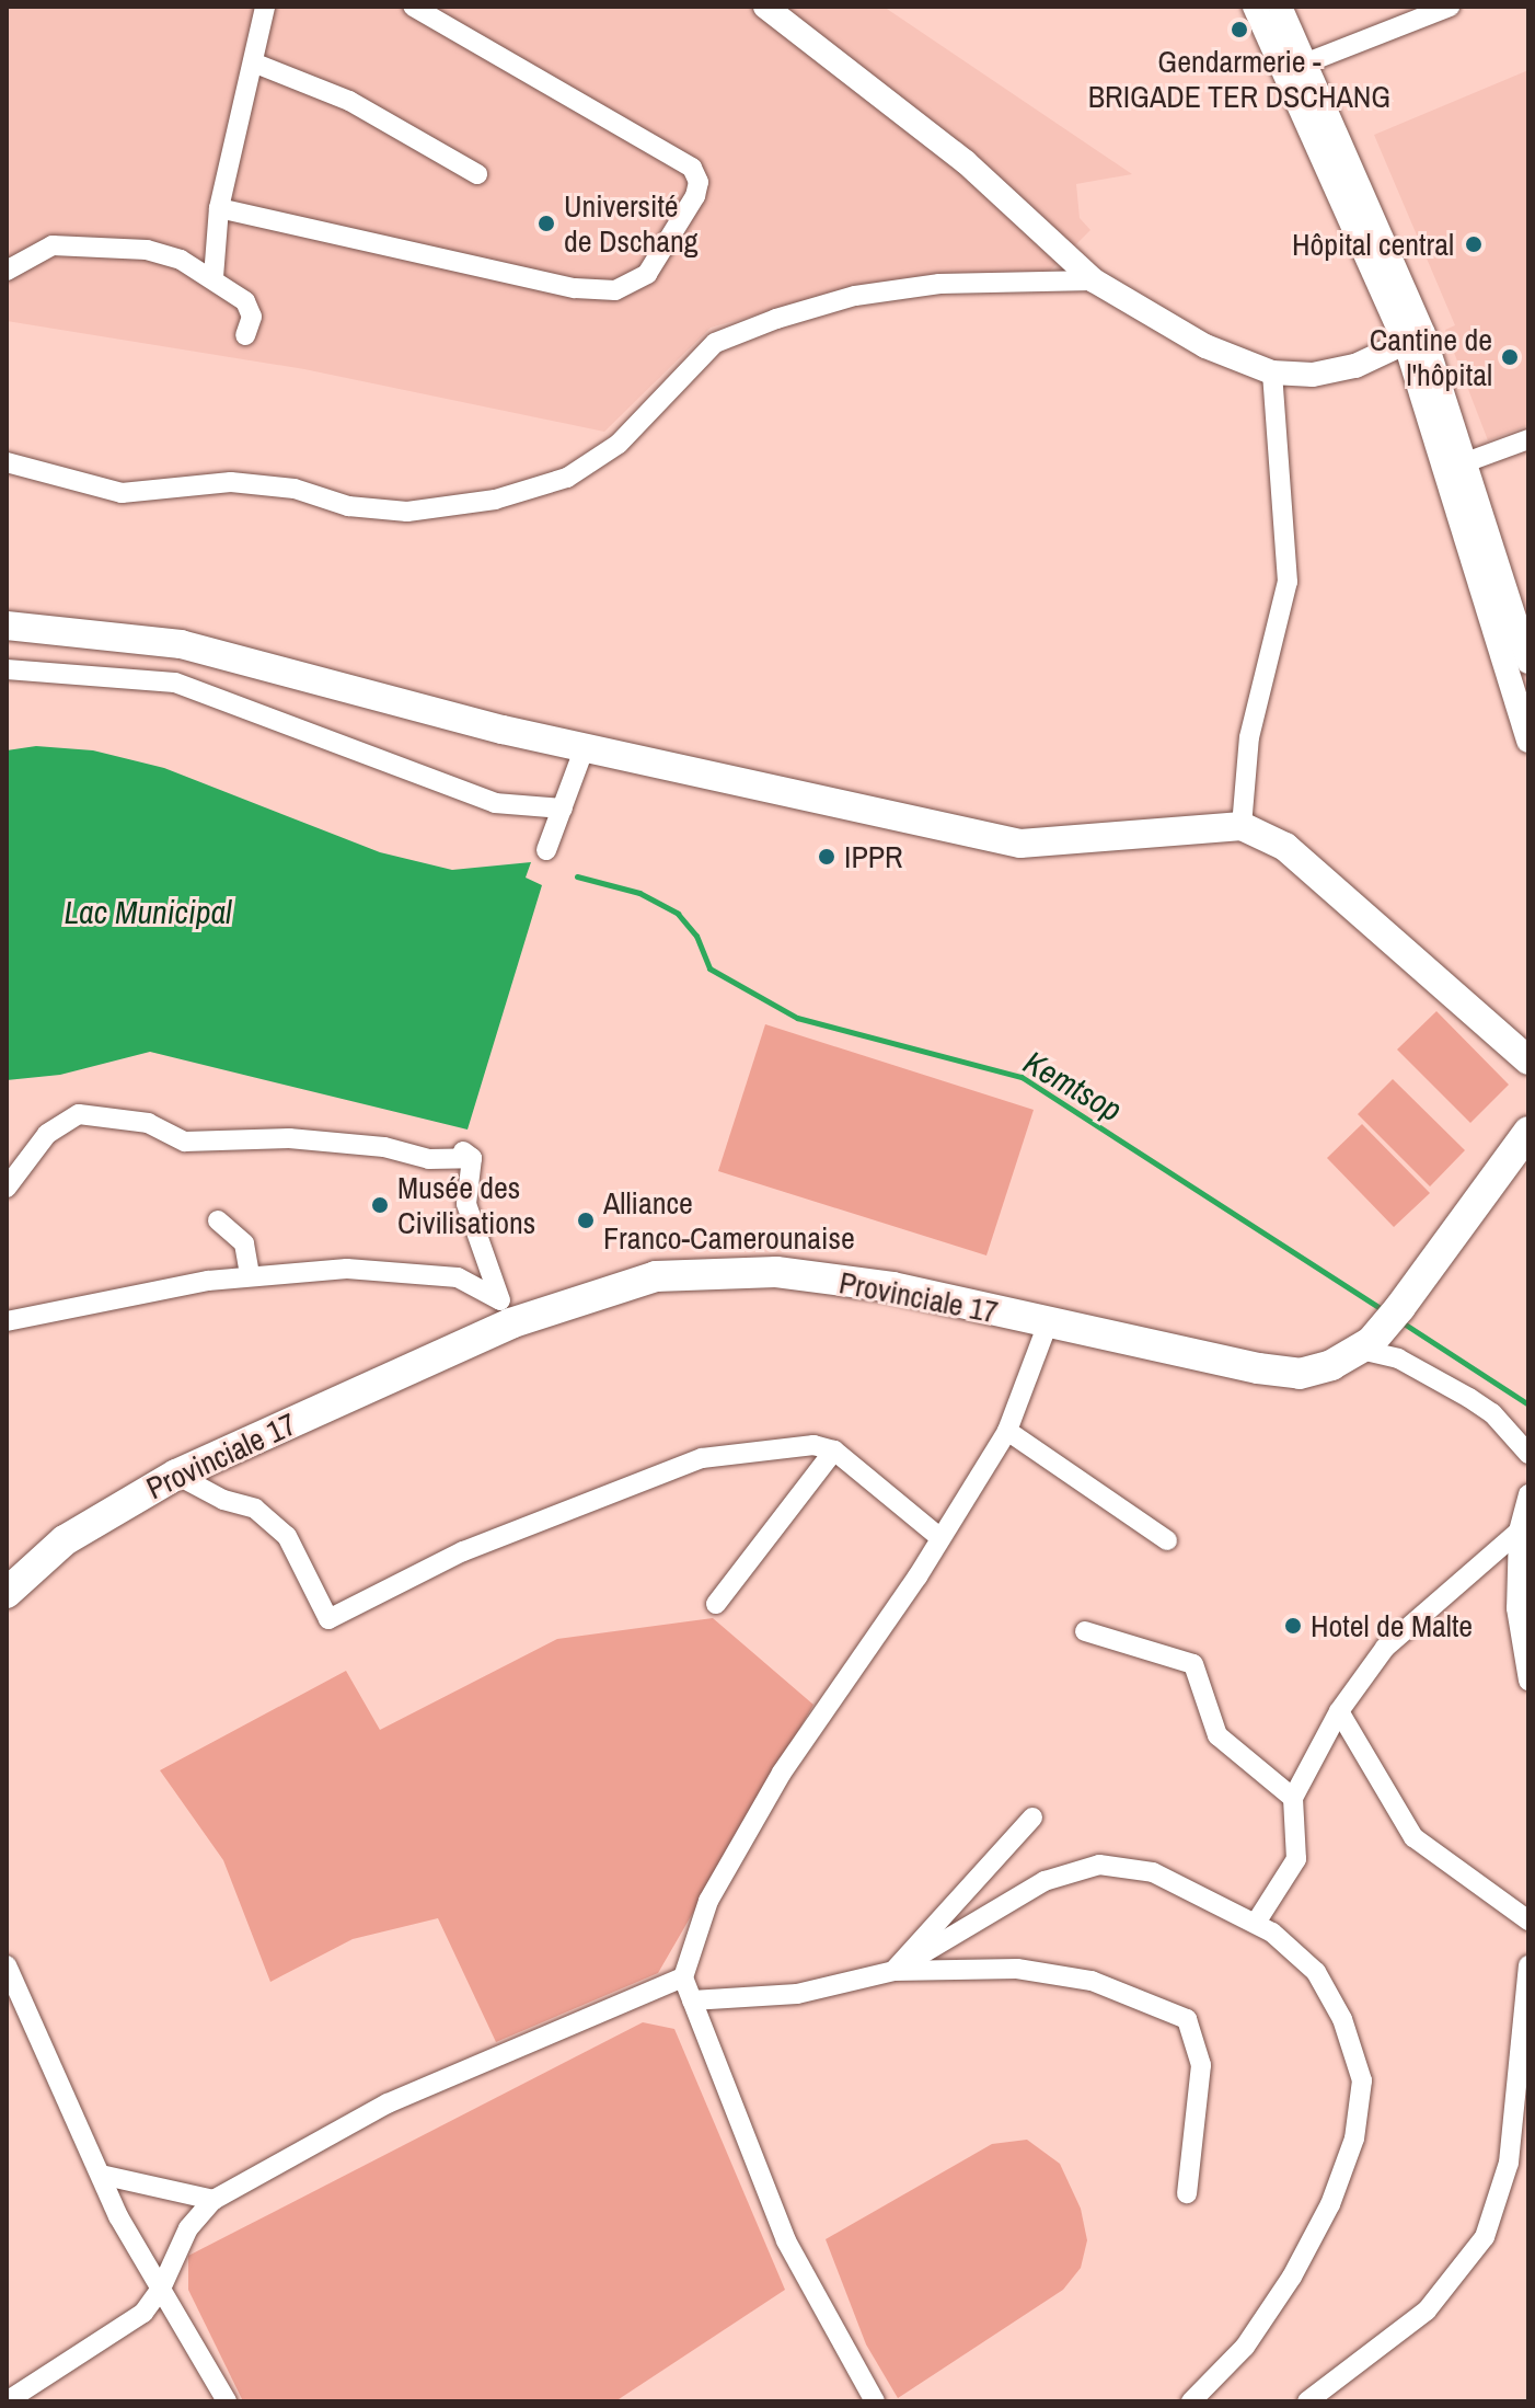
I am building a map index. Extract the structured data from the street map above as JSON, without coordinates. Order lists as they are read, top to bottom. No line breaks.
{"streets":{"main road":["Provinciale 17"]},"water":["Lac Municipal","Kemtsop"],"places":["Gendarmerie - BRIGADE TER DSCHANG","Université de Dschang","Hôpital central","Cantine de l'hôpital","IPPR","Musée des Civilisations","Alliance Franco-Camerounaise","Hotel de Malte"]}
